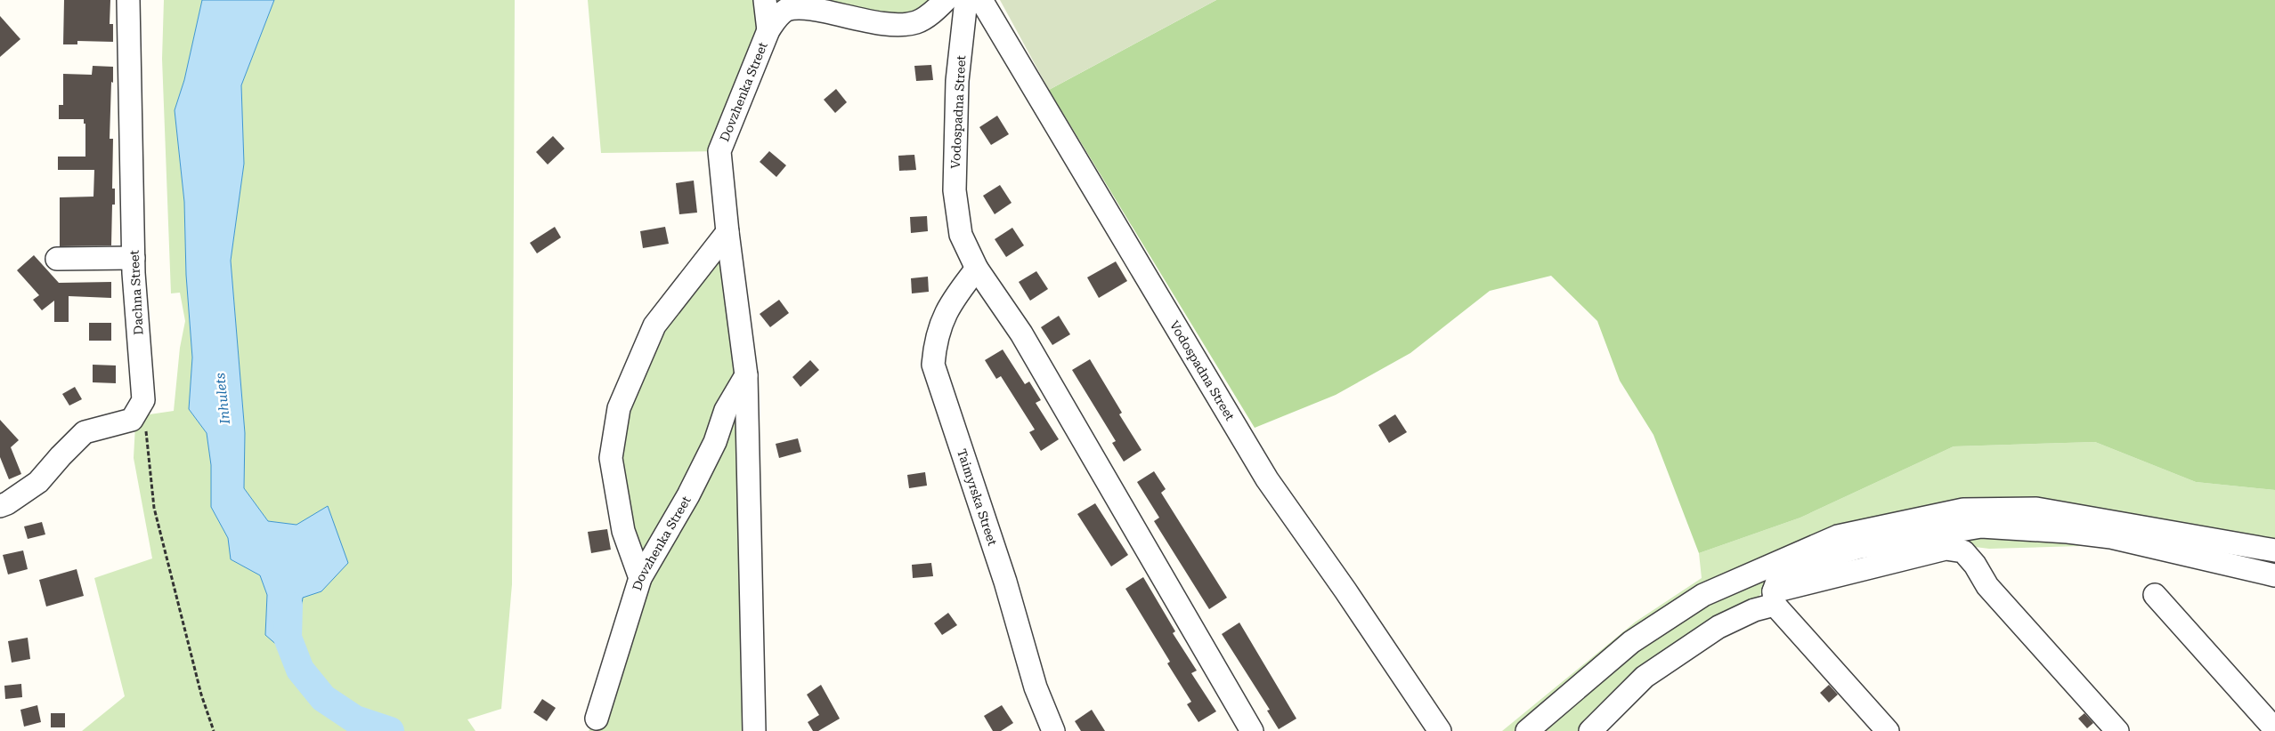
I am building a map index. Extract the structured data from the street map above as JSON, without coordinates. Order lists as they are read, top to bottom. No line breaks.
{"streets":{"street":["Dovzhenka Street","Vodospadna Street","Dachna Street","Taimyrska Street"]},"crossings":[["Vodospadna Street","Taimyrska Street"]],"water":["Inhulets"]}
